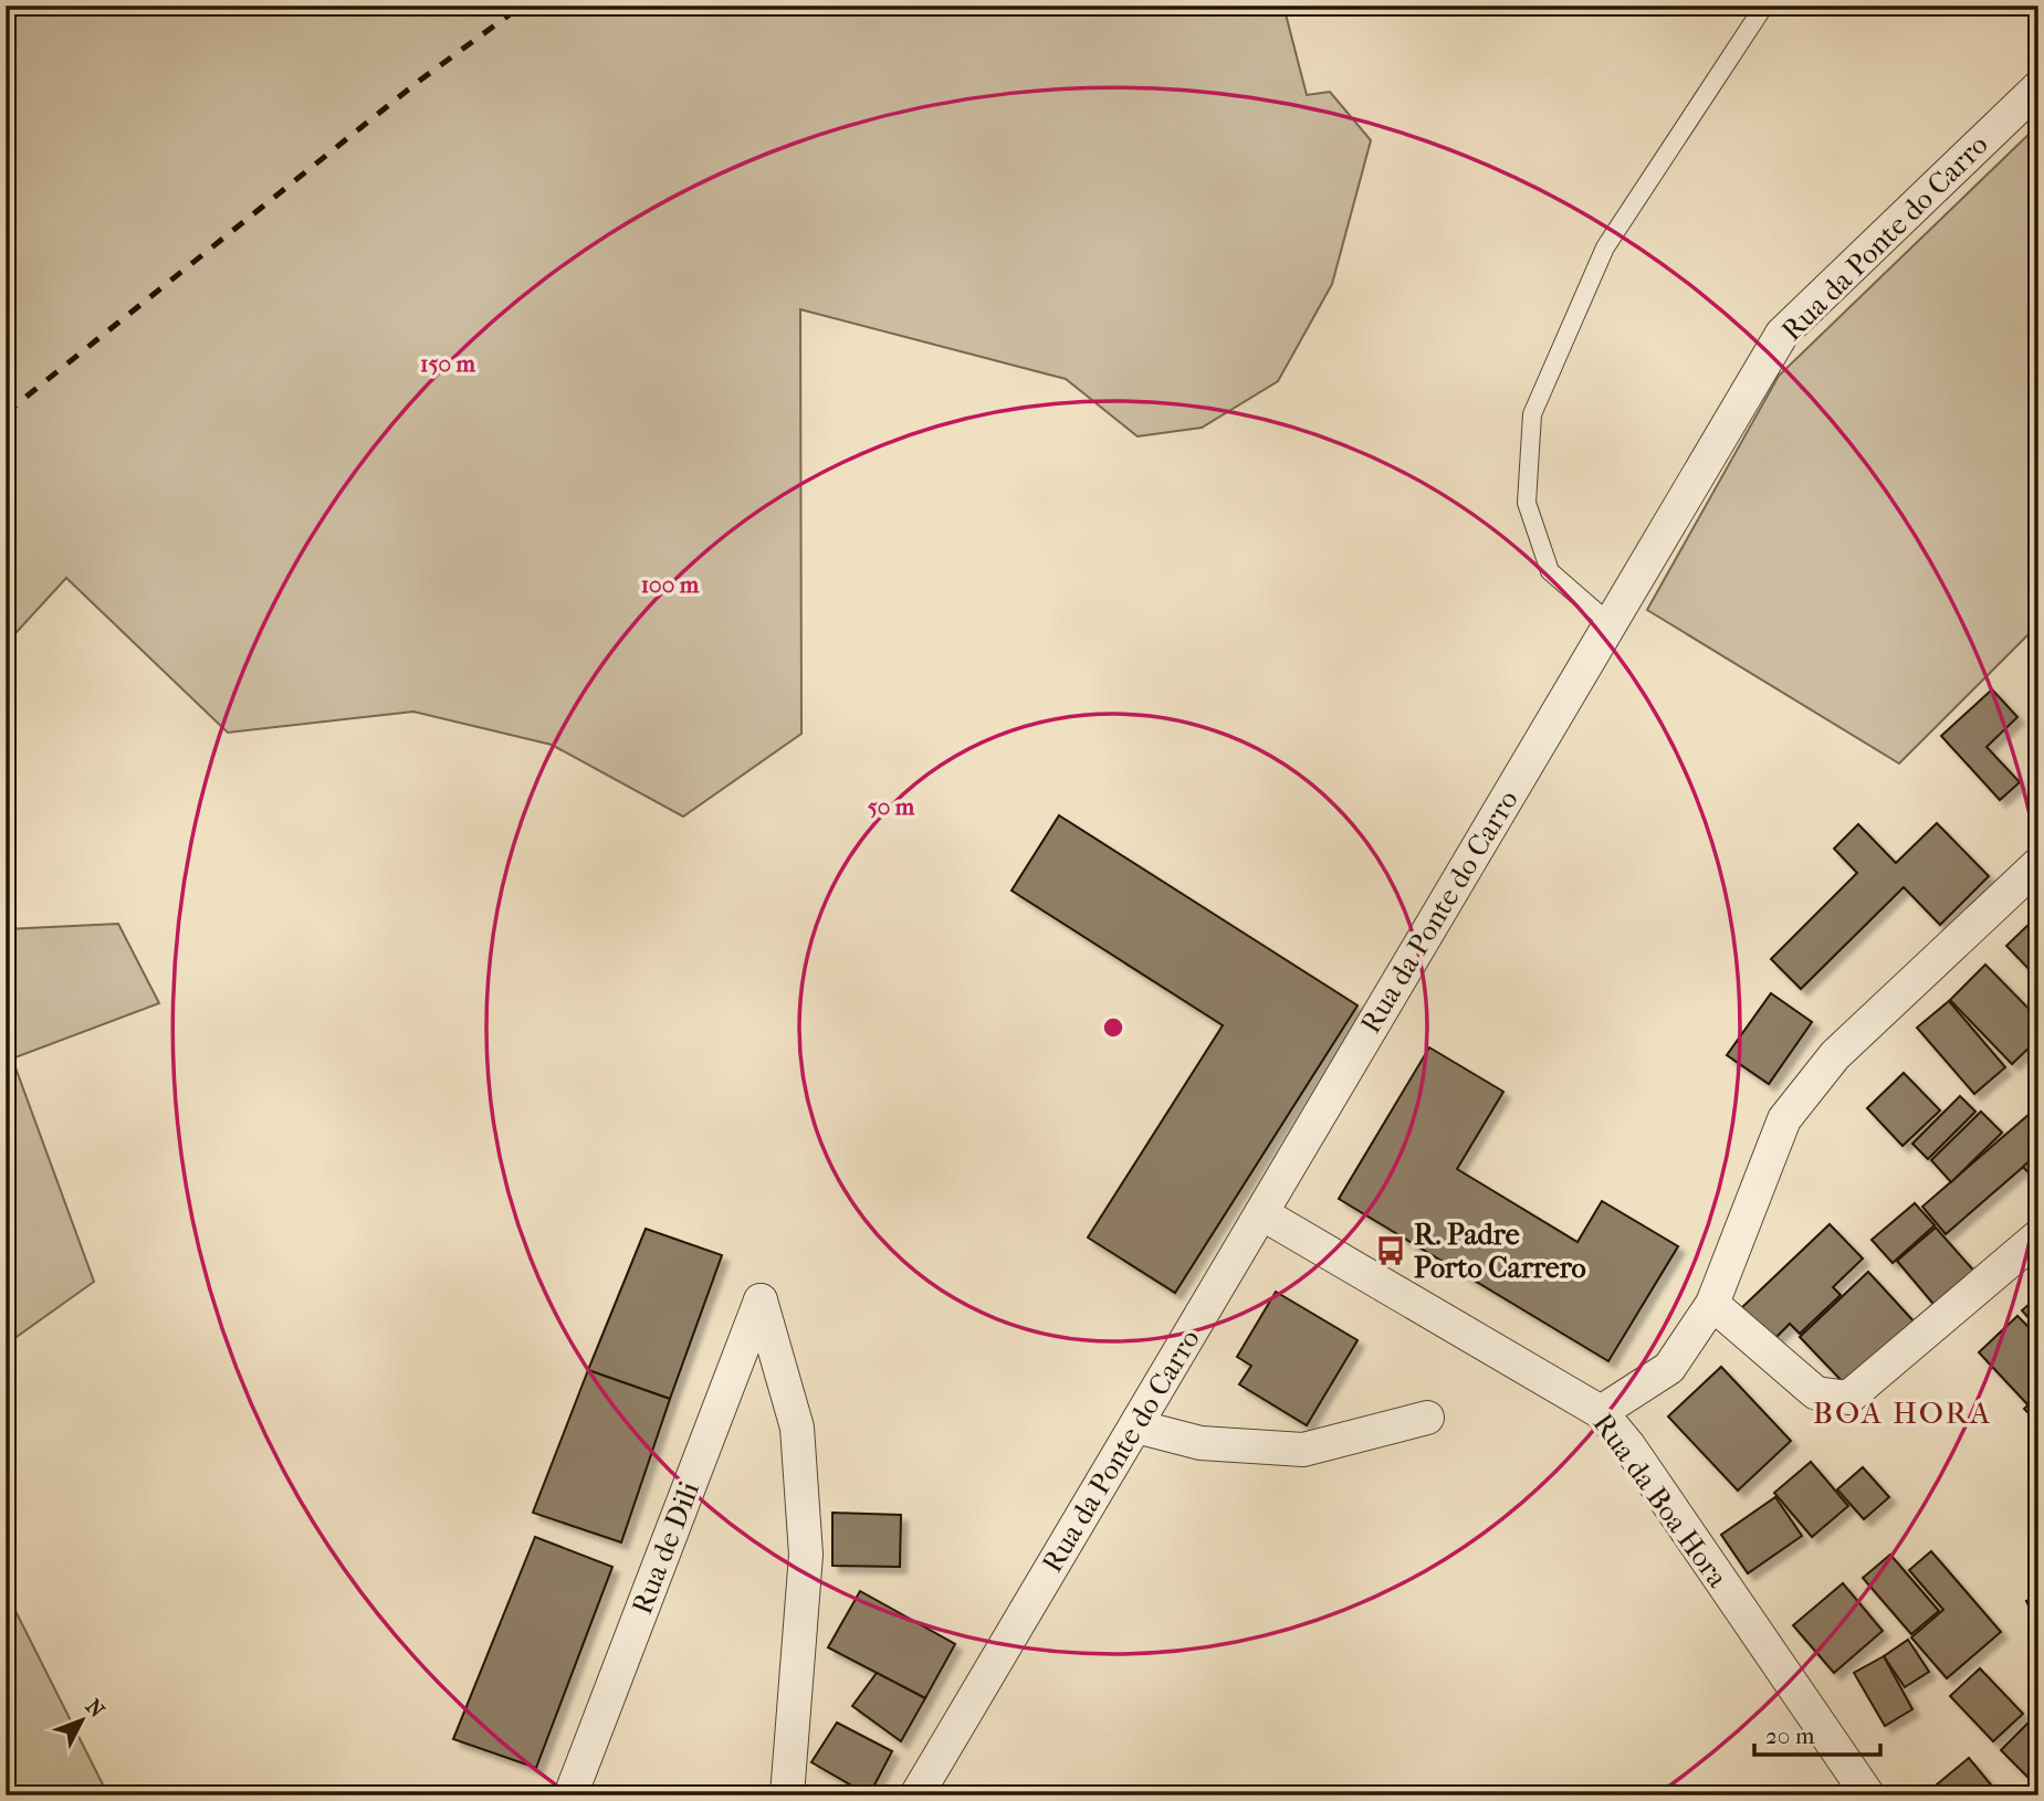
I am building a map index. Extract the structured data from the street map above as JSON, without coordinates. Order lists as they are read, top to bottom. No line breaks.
{"streets":{"street":["Rua da Ponte do Carro","Rua da Boa Hora","Rua de Dili"]},"crossings":[["Rua da Ponte do Carro","Rua da Boa Hora"]],"districts":["BOA HORA"],"places":{"bus stop":["R. Padre Porto Carrero"]},"scale_bar":"20 m","north":"top right","rings":["150 m","100 m","50 m"]}
